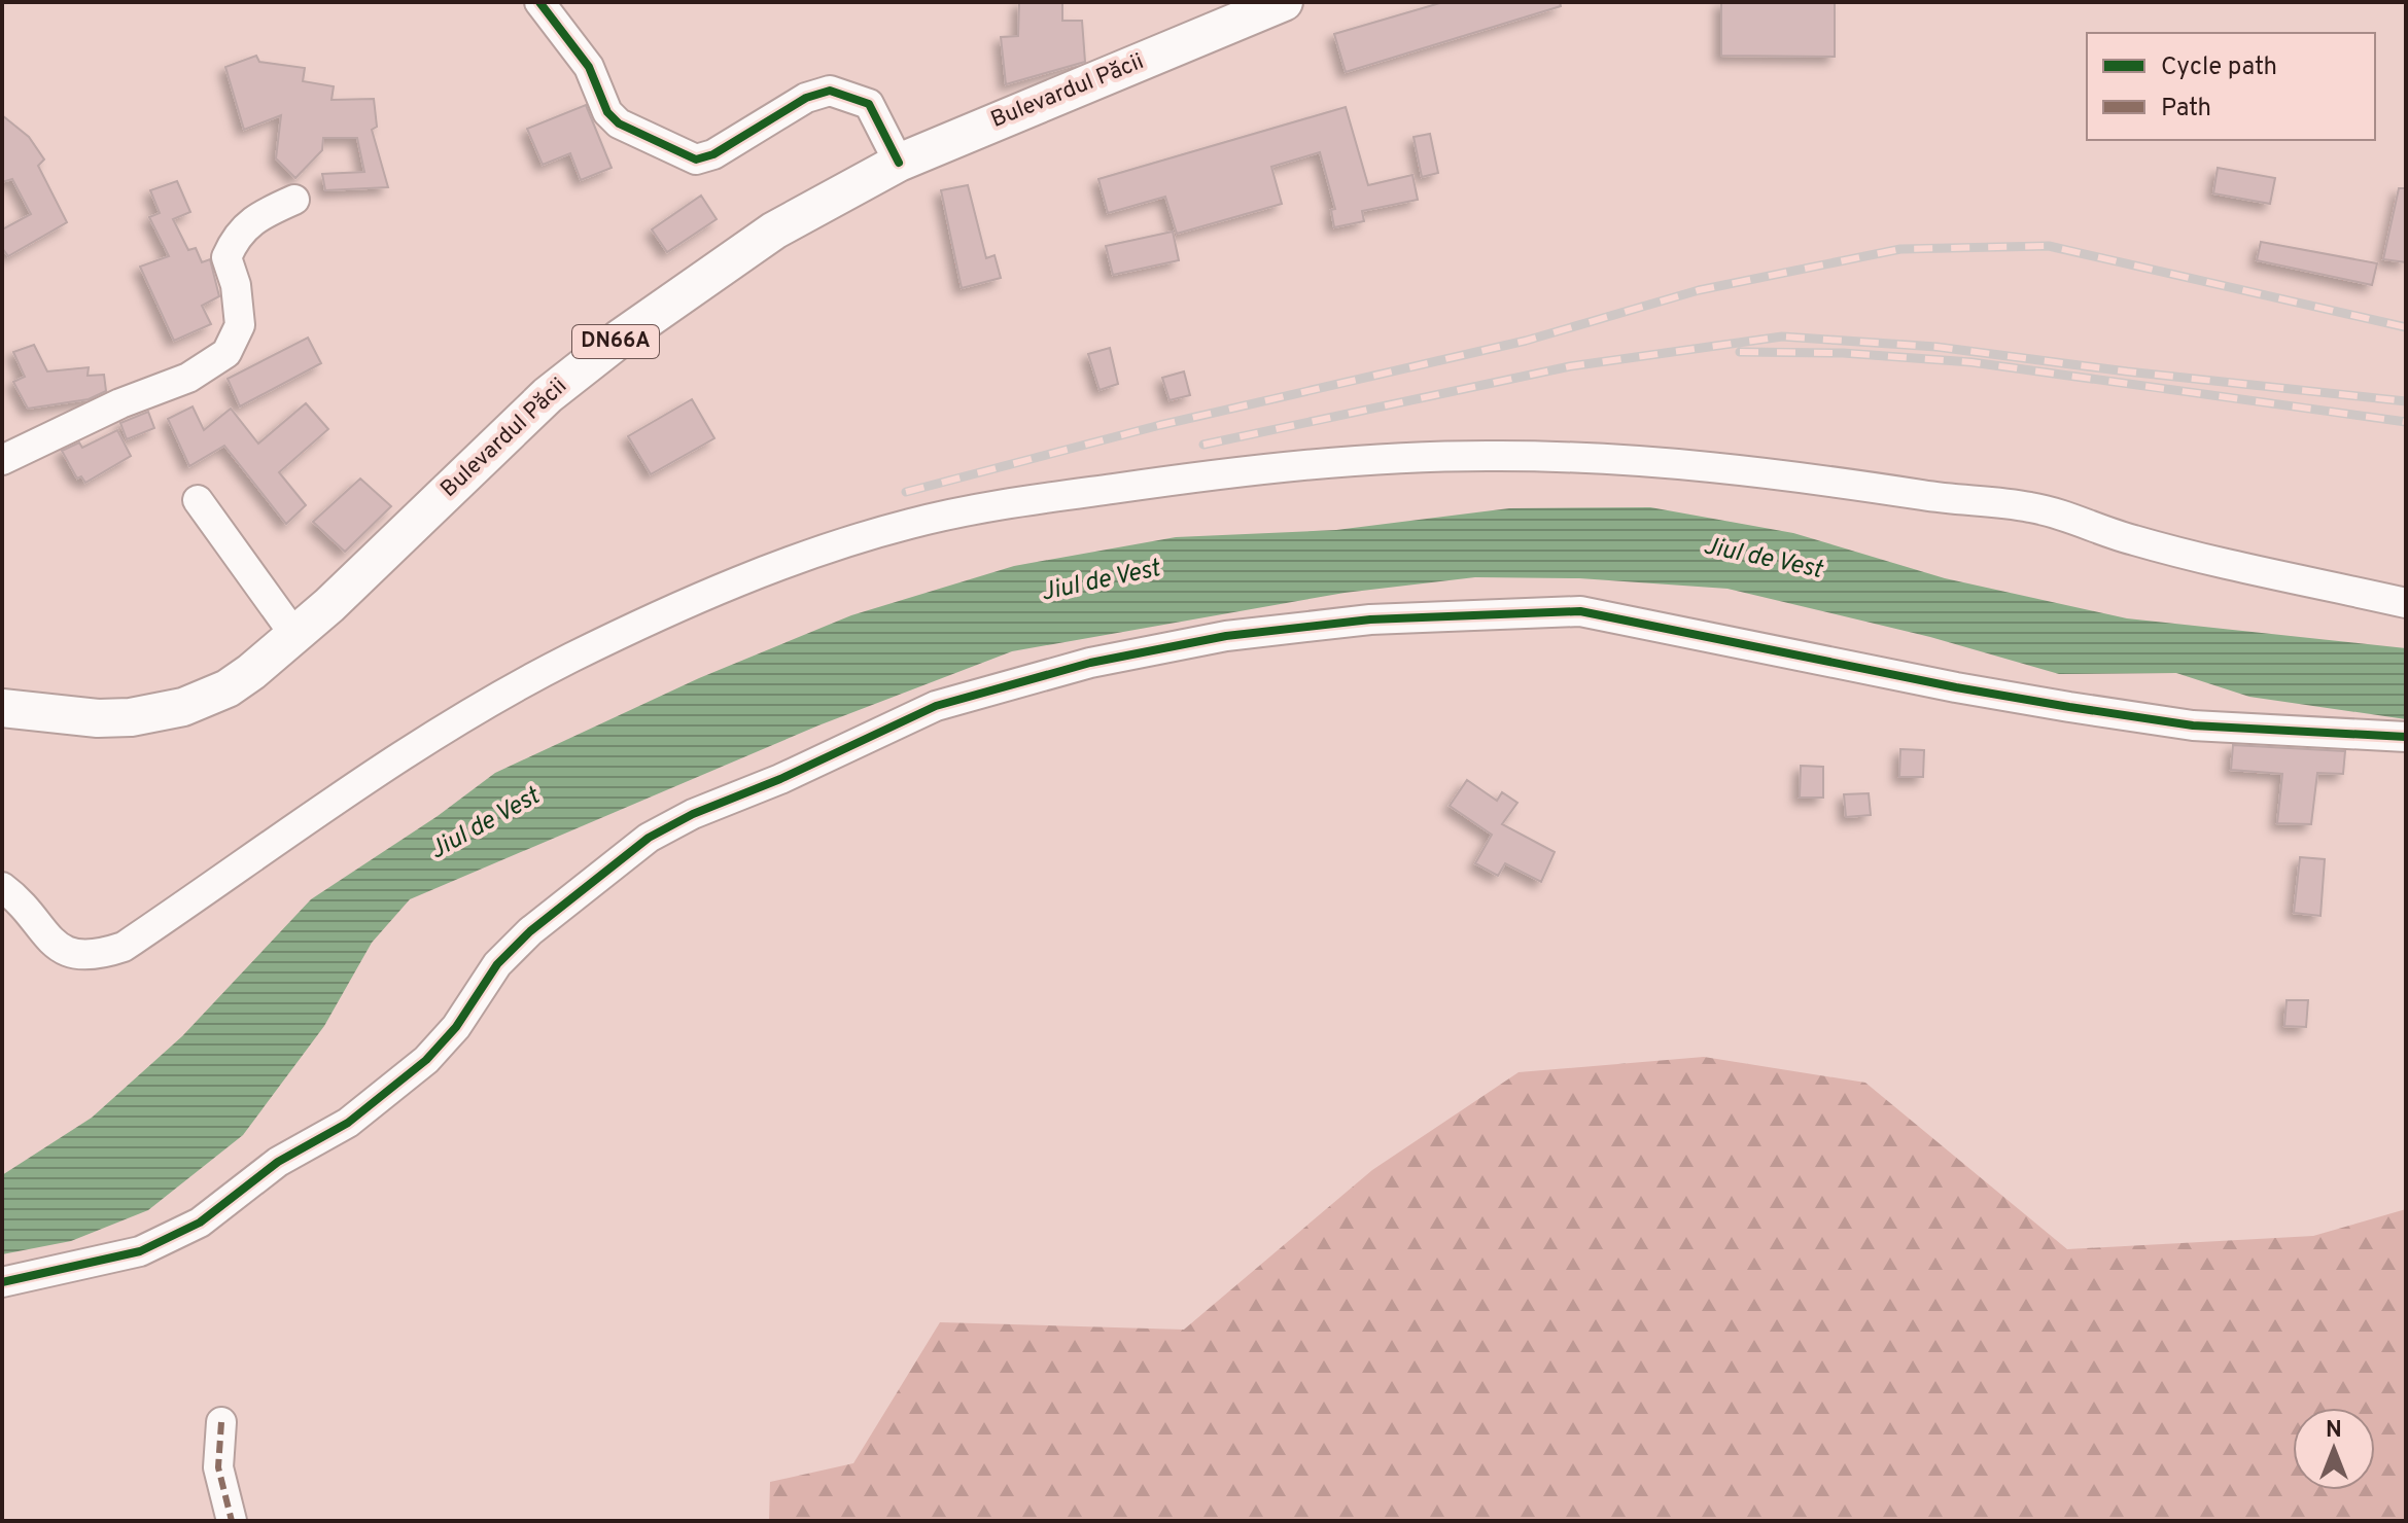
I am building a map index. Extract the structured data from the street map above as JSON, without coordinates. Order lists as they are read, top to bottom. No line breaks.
{"streets":{"main road":["Bulevardul Păcii","DN66A"]},"water":["Jiul de Vest"],"legend":["Cycle path","Path"],"north":"top"}
